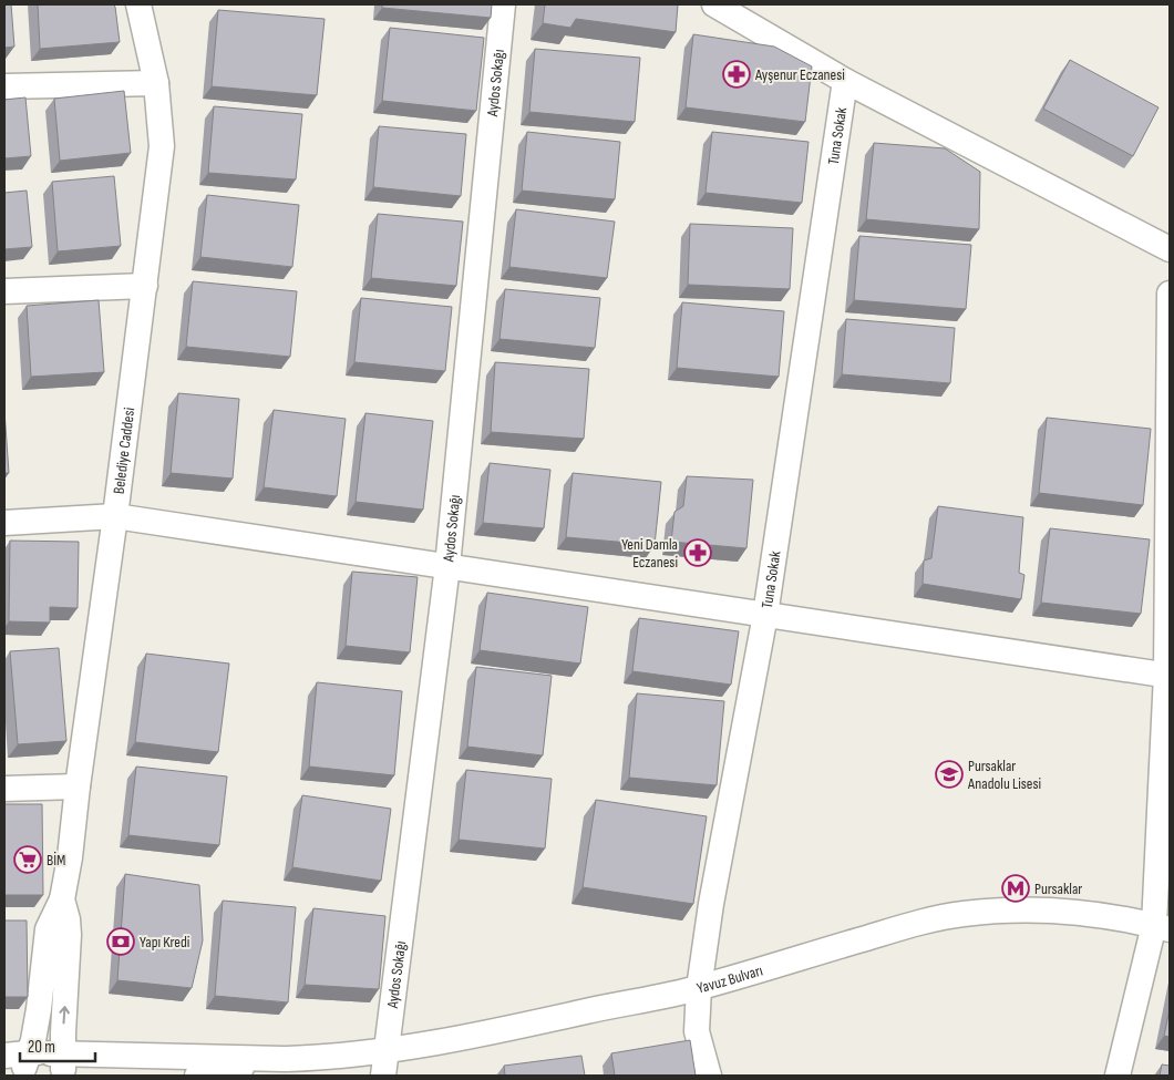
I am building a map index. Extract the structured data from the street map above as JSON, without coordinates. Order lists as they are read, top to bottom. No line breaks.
{"streets":{"street":["Aydos Sokağı","Tuna Sokak","Belediye Caddesi","Yavuz Bulvarı"]},"crossings":[["Aydos Sokağı","Yavuz Bulvarı"],["Tuna Sokak","Yavuz Bulvarı"]],"places":{"pharmacy":["Ayşenur Eczanesi","Yeni Damla Eczanesi"],"school or university":["Pursaklar Anadolu Lisesi"],"supermarket":["BİM"],"metro station":["Pursaklar"],"bank":["Yapı Kredi"]},"scale_bar":"20 m"}
